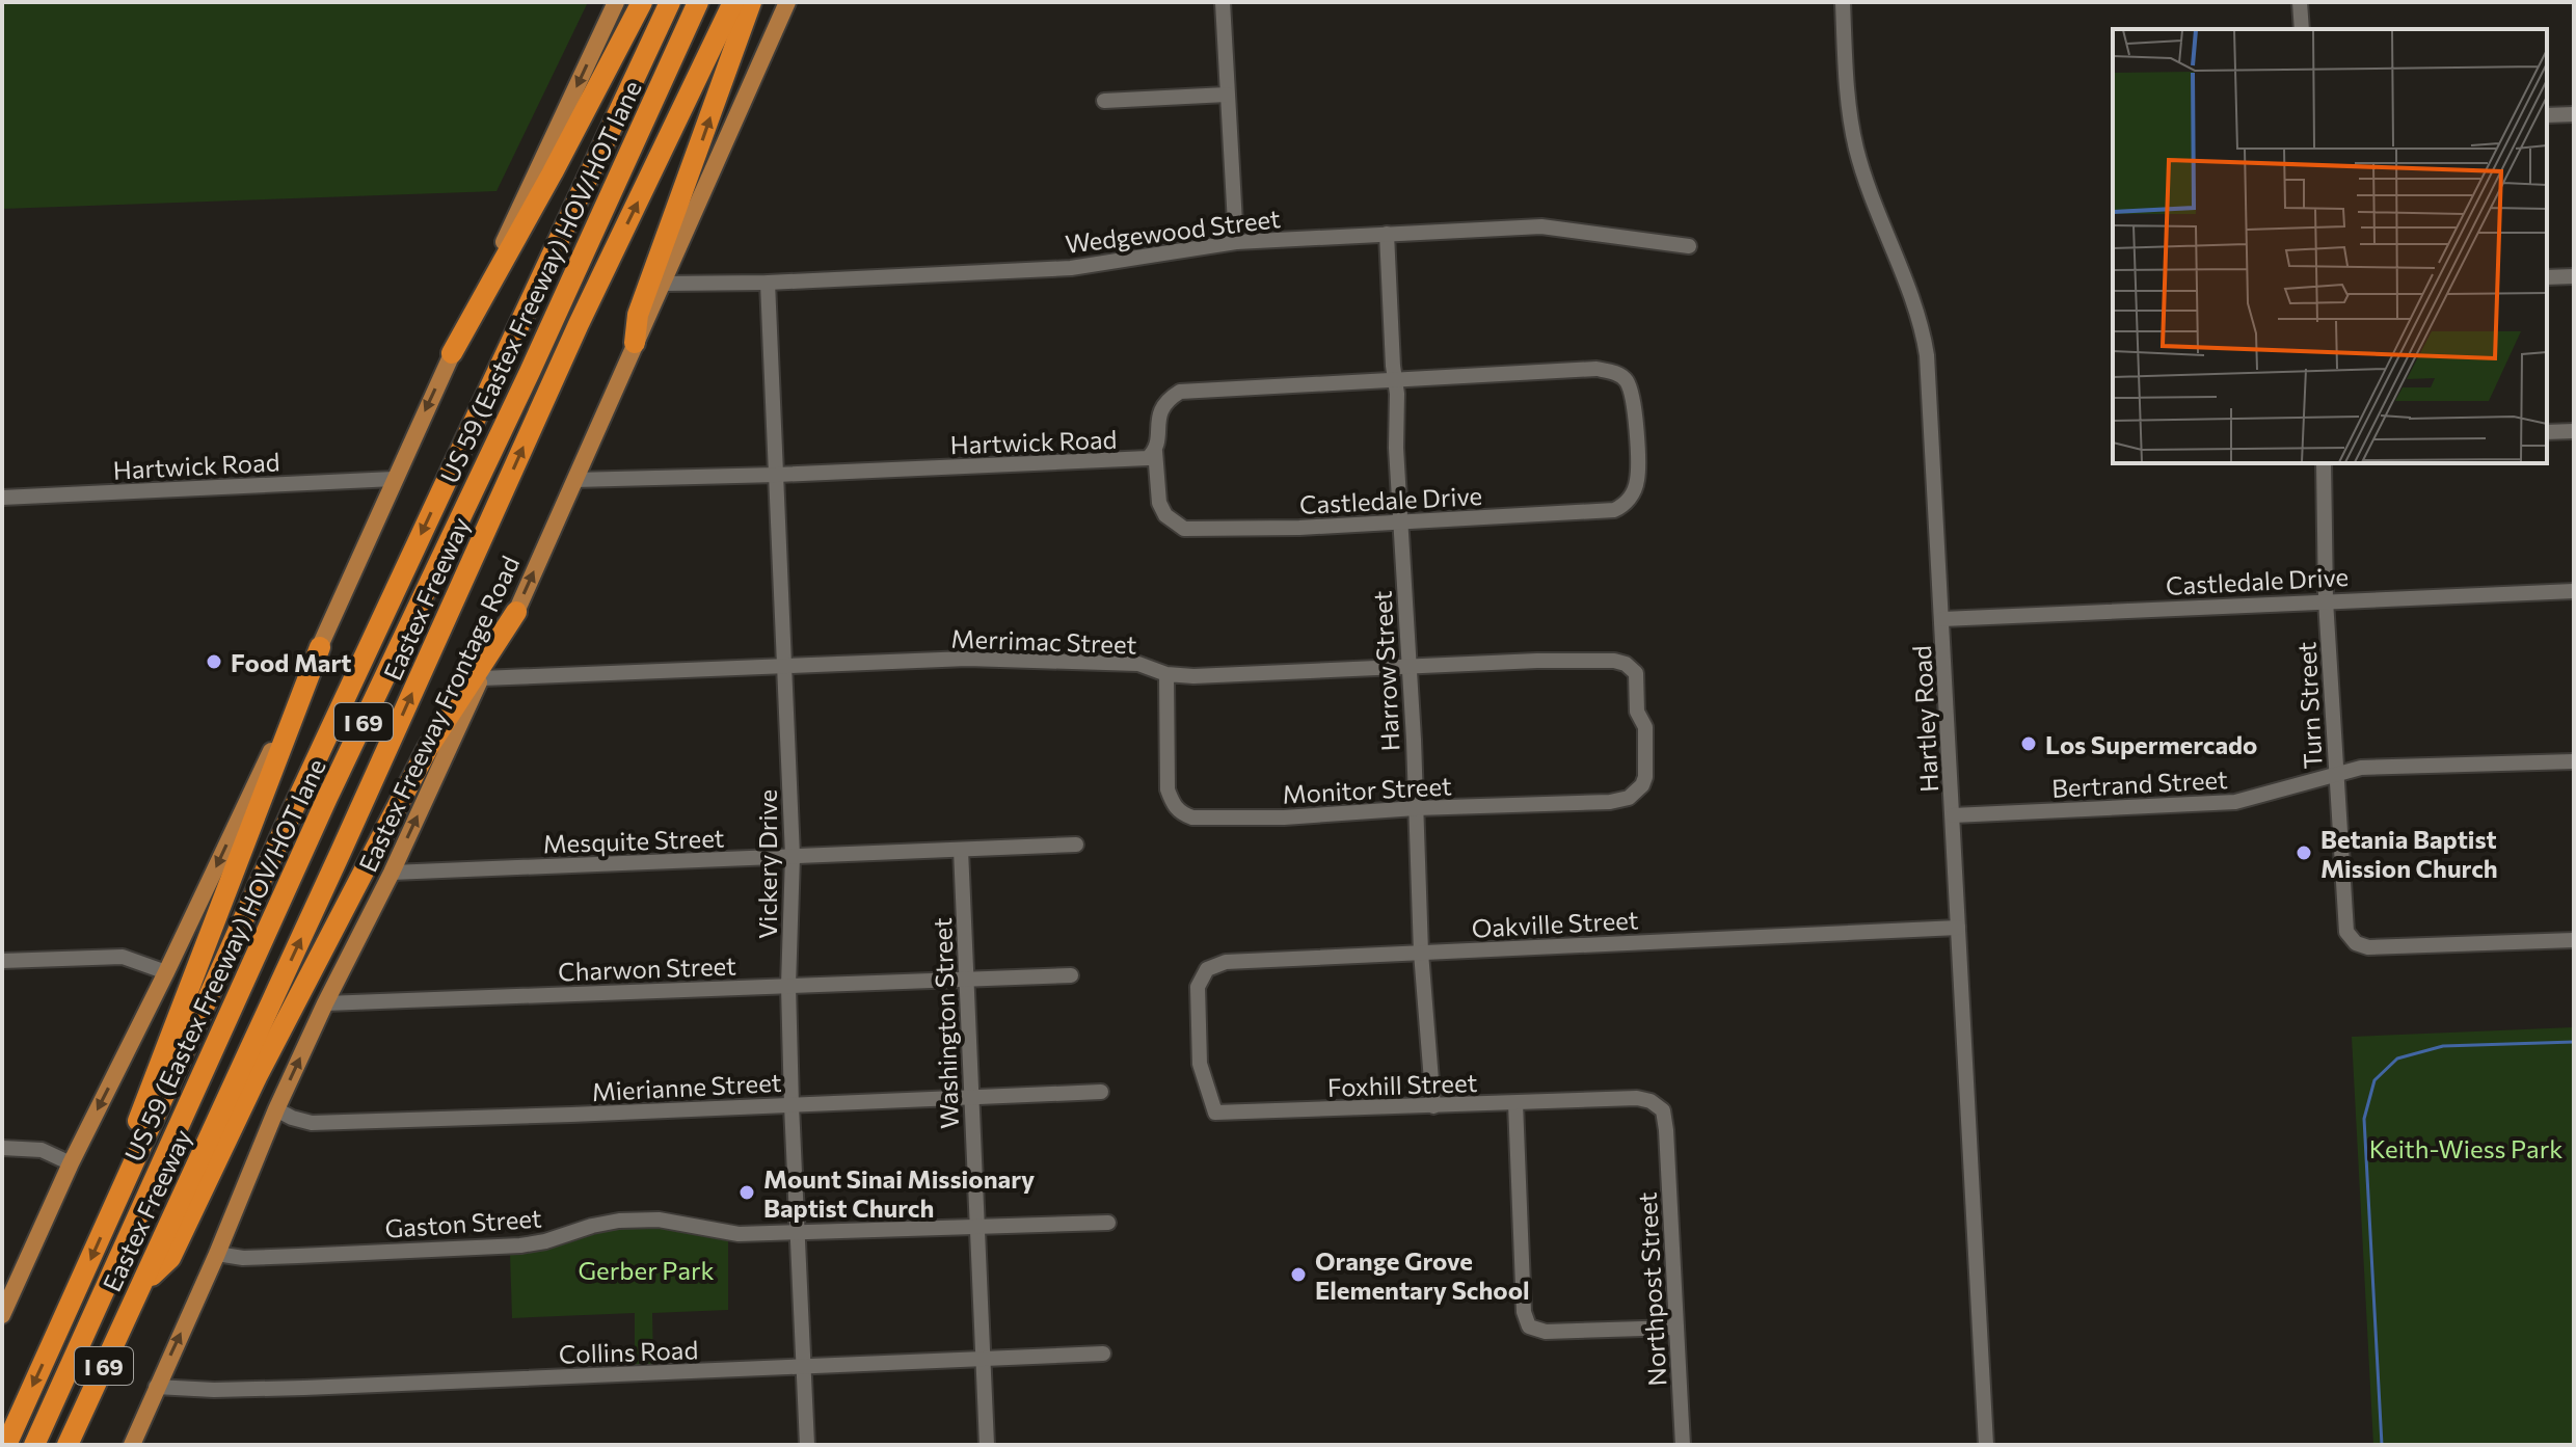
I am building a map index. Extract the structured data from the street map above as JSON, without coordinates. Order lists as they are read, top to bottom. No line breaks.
{"streets":{"highway":["US 59 (Eastex Freeway) HOV/HOT lane","Eastex Freeway","I 69"],"main road":["Eastex Freeway Frontage Road"],"street":["Wedgewood Street","Hartwick Road","Castledale Drive","Merrimac Street","Harrow Street","Turn Street","Hartley Road","Bertrand Street","Monitor Street","Mesquite Street","Vickery Drive","Oakville Street","Charwon Street","Washington Street","Foxhill Street","Mierianne Street","Gaston Street","Northpost Street","Collins Road"]},"crossings":[["Wedgewood Street","Harrow Street"],["Wedgewood Street","Eastex Freeway Frontage Road"],["Wedgewood Street","Vickery Drive"],["Hartwick Road","Castledale Drive"],["Hartwick Road","Eastex Freeway Frontage Road"],["Hartwick Road","Vickery Drive"],["Castledale Drive","Harrow Street"],["Castledale Drive","Turn Street"],["Castledale Drive","Hartley Road"],["Merrimac Street","Harrow Street"],["Merrimac Street","Eastex Freeway Frontage Road"],["Merrimac Street","Monitor Street"],["Merrimac Street","Vickery Drive"],["Harrow Street","Monitor Street"],["Harrow Street","Oakville Street"],["Harrow Street","Foxhill Street"],["Turn Street","Bertrand Street"],["Eastex Freeway Frontage Road","Mesquite Street"],["Eastex Freeway Frontage Road","Charwon Street"],["Eastex Freeway Frontage Road","Mierianne Street"],["Eastex Freeway Frontage Road","Gaston Street"],["Eastex Freeway Frontage Road","Collins Road"],["Hartley Road","Bertrand Street"],["Hartley Road","Oakville Street"],["Mesquite Street","Vickery Drive"],["Mesquite Street","Washington Street"],["Vickery Drive","Charwon Street"],["Vickery Drive","Mierianne Street"],["Vickery Drive","Gaston Street"],["Vickery Drive","Collins Road"],["Oakville Street","Foxhill Street"],["Charwon Street","Washington Street"],["Washington Street","Mierianne Street"],["Washington Street","Gaston Street"],["Washington Street","Collins Road"],["Foxhill Street","Northpost Street"]],"one_way":["Eastex Freeway Frontage Road"],"parks":["Keith-Wiess Park","Gerber Park"],"places":["Food Mart","Los Supermercado","Betania Baptist Mission Church","Mount Sinai Missionary Baptist Church","Orange Grove Elementary School"]}
